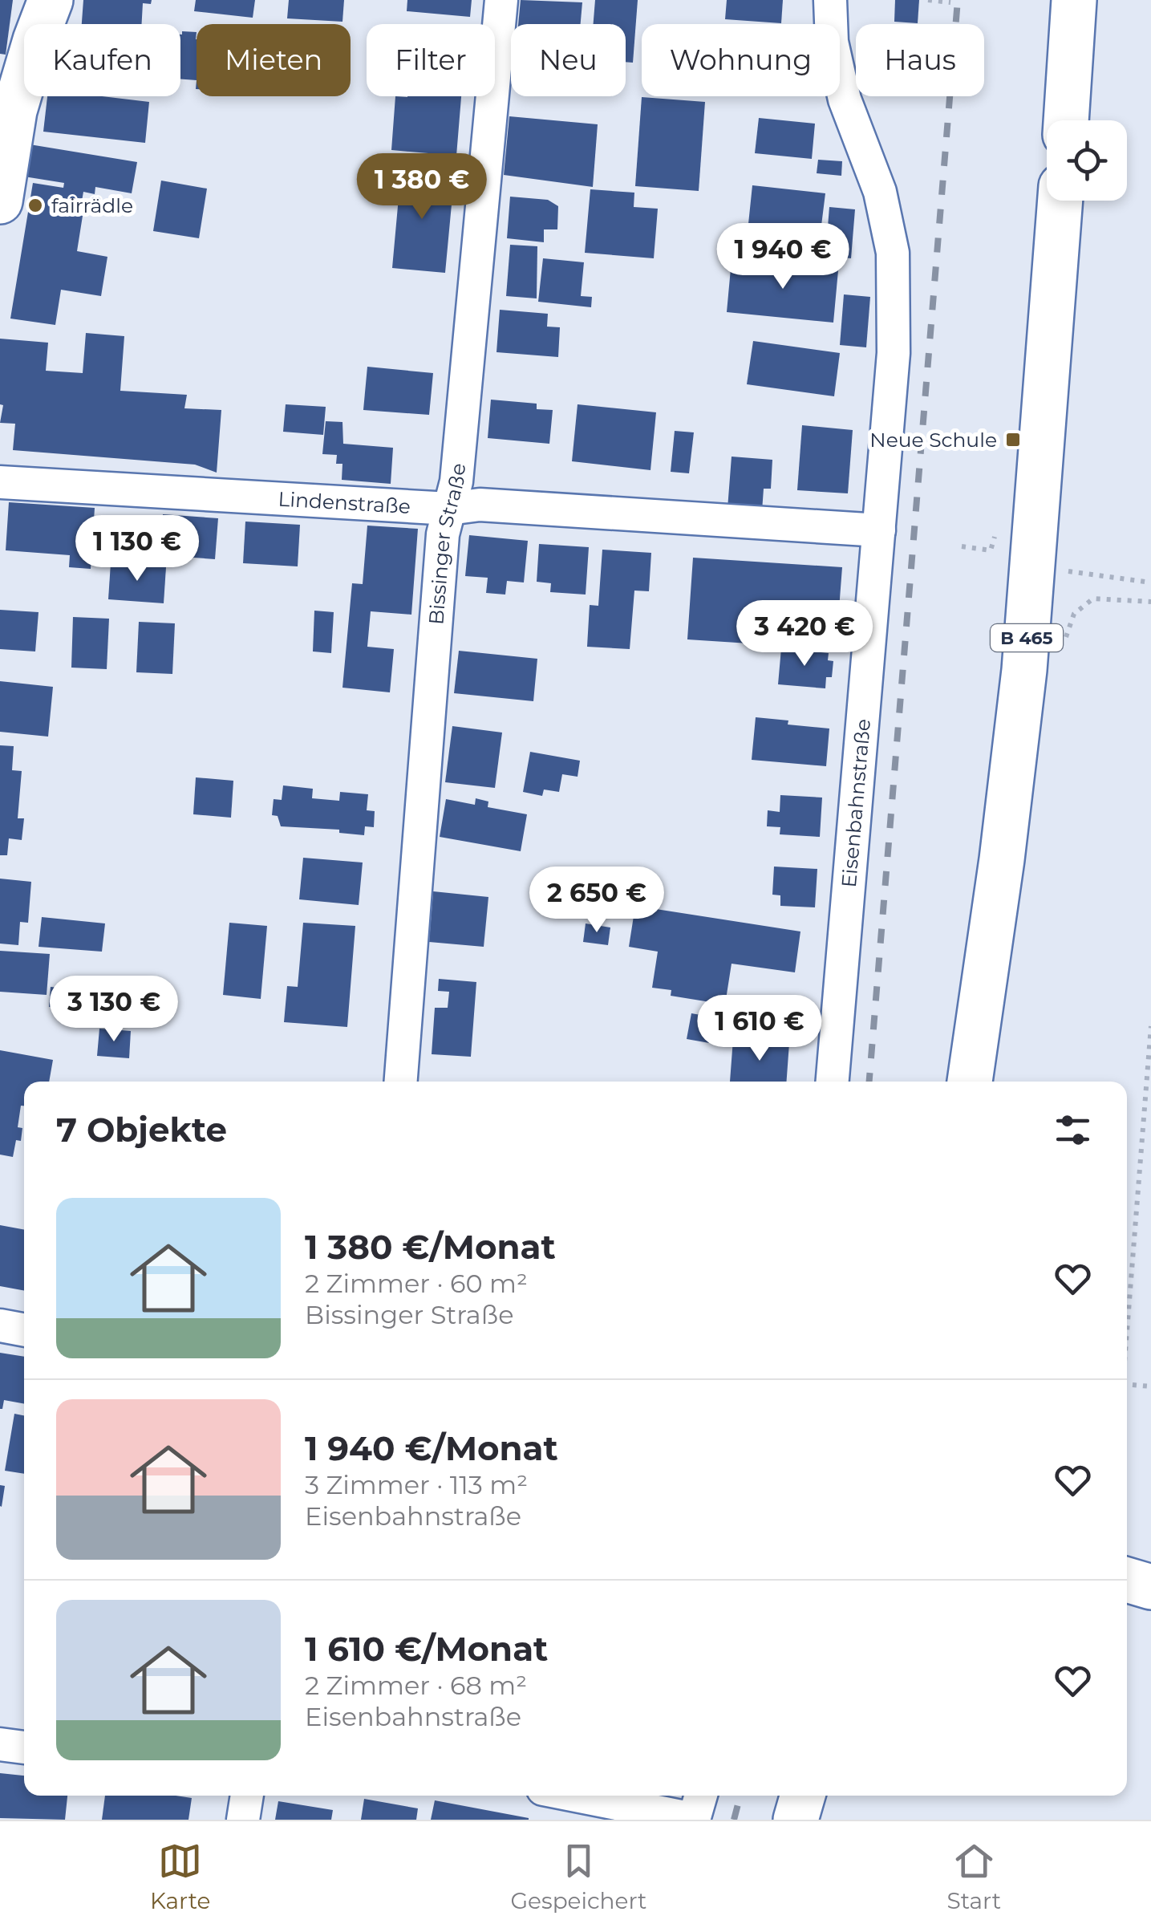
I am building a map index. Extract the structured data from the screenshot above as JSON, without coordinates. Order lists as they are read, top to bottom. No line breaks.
{"streets":{"main road":["B 465"],"street":["Lindenstraße","Bissinger Straße","Eisenbahnstraße"]},"crossings":[["Lindenstraße","Bissinger Straße"],["Lindenstraße","Eisenbahnstraße"]],"places":{"other":["fairrädle"],"transit":["Neue Schule"]},"page":{"chip":["Kaufen","Mieten","Filter","Neu","Wohnung","Haus"],"price":["1 380 €","1 940 €","1 130 €","3 420 €","2 650 €","3 130 €","1 610 €"],"heading":"7 Objekte","list":[{"name":"1 380 €/Monat","note":"2 Zimmer · 60 m² · Bissinger Straße"},{"name":"1 940 €/Monat","note":"3 Zimmer · 113 m² · Eisenbahnstraße"},{"name":"1 610 €/Monat","note":"2 Zimmer · 68 m² · Eisenbahnstraße"}],"tabs":["Karte","Gespeichert","Start"]}}
